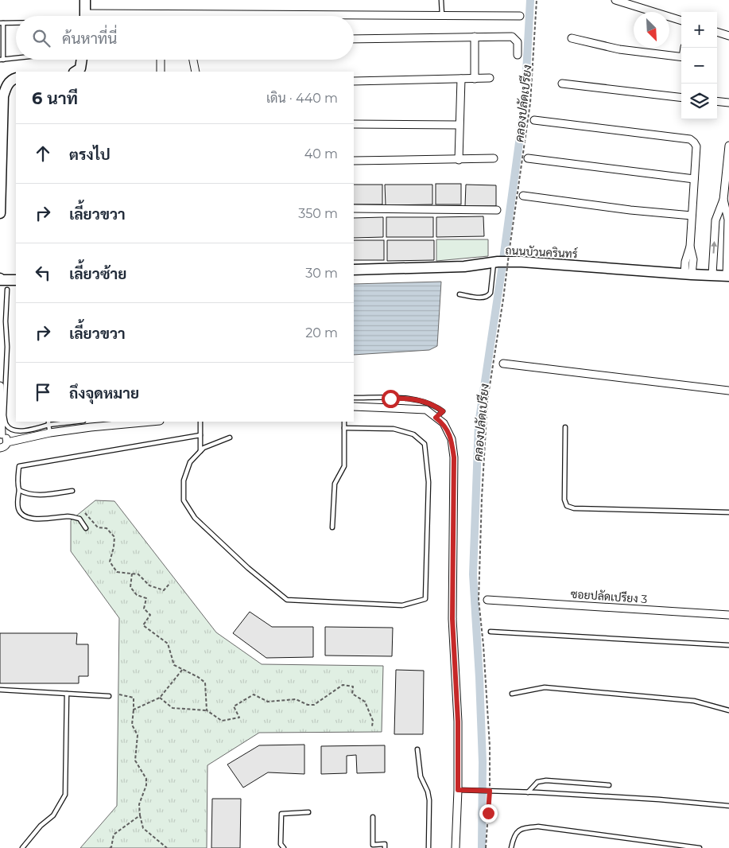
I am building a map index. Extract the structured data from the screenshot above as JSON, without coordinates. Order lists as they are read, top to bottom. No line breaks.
{"streets":{"street":["ถนนบัวนครินทร์","ซอยปลัดเปรียง 3"]},"water":["คลองปลัดเปรียง"],"north":"bottom right","page":{"map_buttons":["+","−"],"search":"ค้นหาที่นี่","heading":["6 นาที","เดิน · 440 m"],"list":[["ตรงไป","40 m"],["เลี้ยวขวา","350 m"],["เลี้ยวซ้าย","30 m"],["เลี้ยวขวา","20 m"],"ถึงจุดหมาย"]}}
